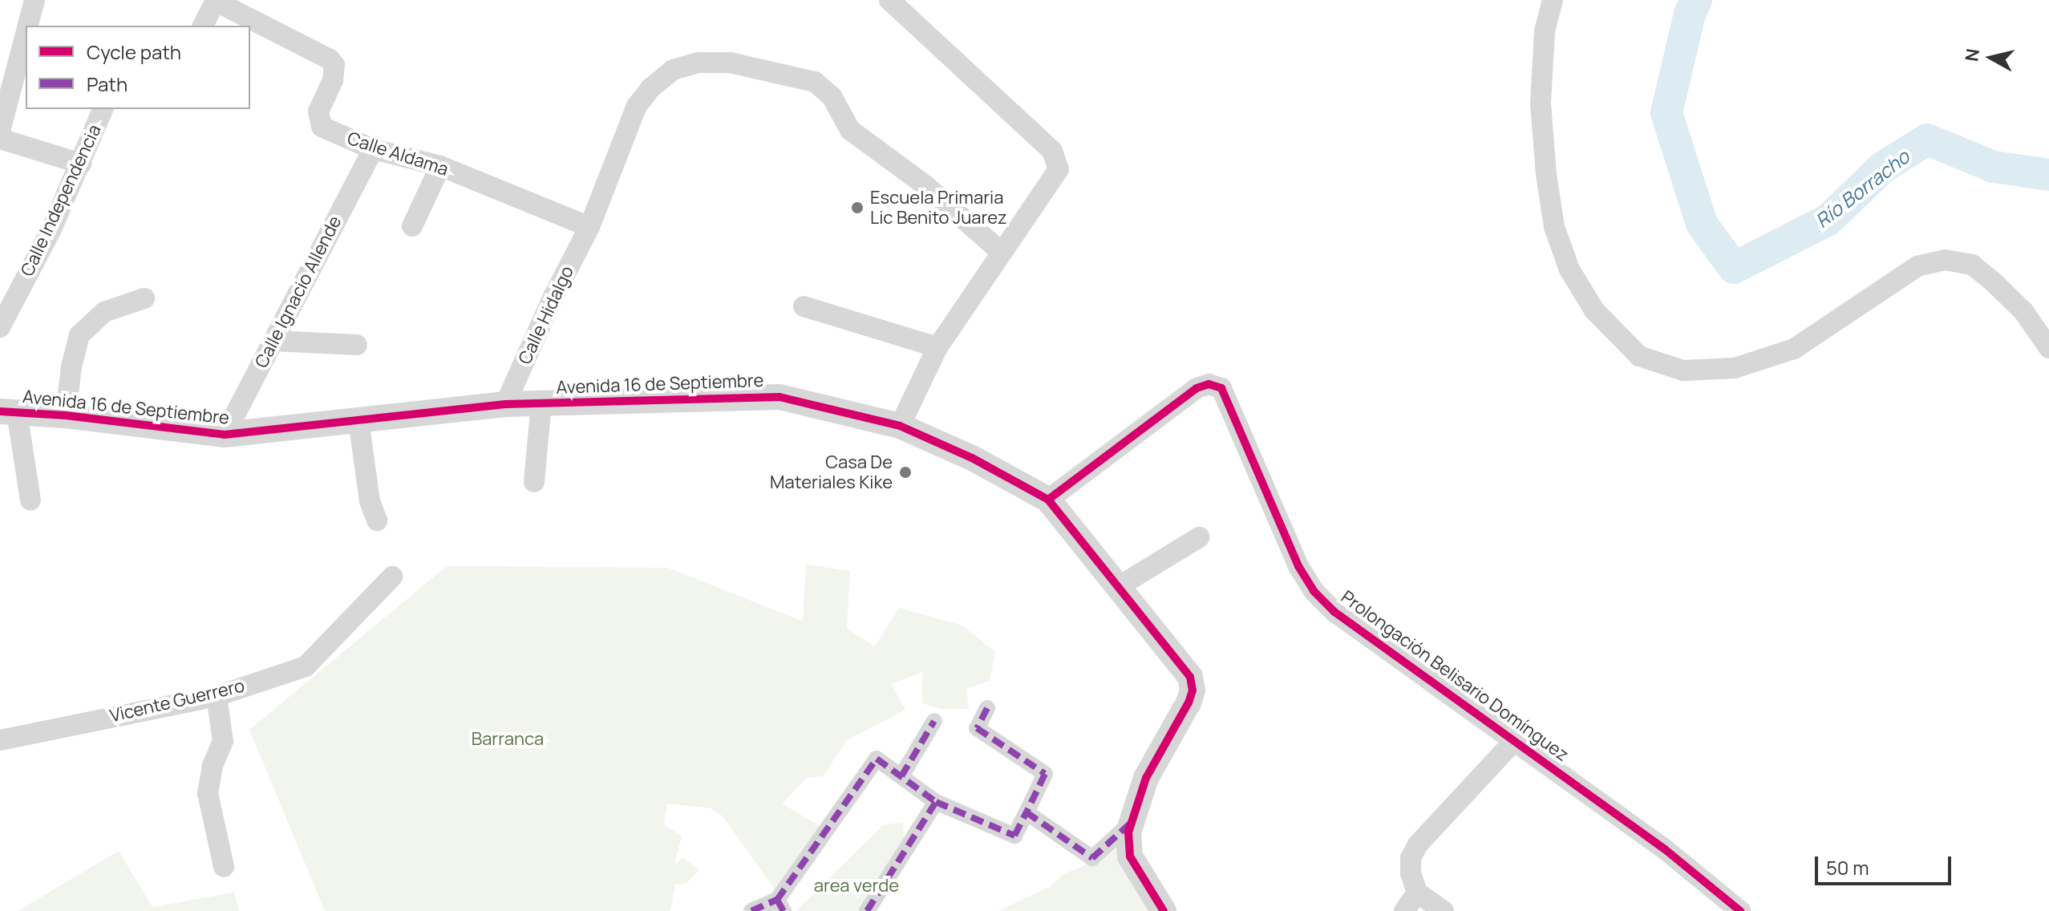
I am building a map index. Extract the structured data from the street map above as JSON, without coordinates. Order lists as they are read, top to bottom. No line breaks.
{"streets":{"street":["Calle Aldama","Calle Independencia","Calle Ignacio Allende","Calle Hidalgo","Avenida 16 de Septiembre","Prolongación Belisario Domínguez","Vicente Guerrero"]},"crossings":[["Calle Aldama","Calle Ignacio Allende"],["Calle Aldama","Calle Hidalgo"],["Calle Ignacio Allende","Avenida 16 de Septiembre"],["Calle Hidalgo","Avenida 16 de Septiembre"],["Avenida 16 de Septiembre","Prolongación Belisario Domínguez"]],"water":["Río Borracho"],"parks":["Barranca","area verde"],"places":["Escuela Primaria Lic Benito Juarez","Casa De Materiales Kike"],"legend":["Cycle path","Path"],"scale_bar":"50 m","north":"left"}
